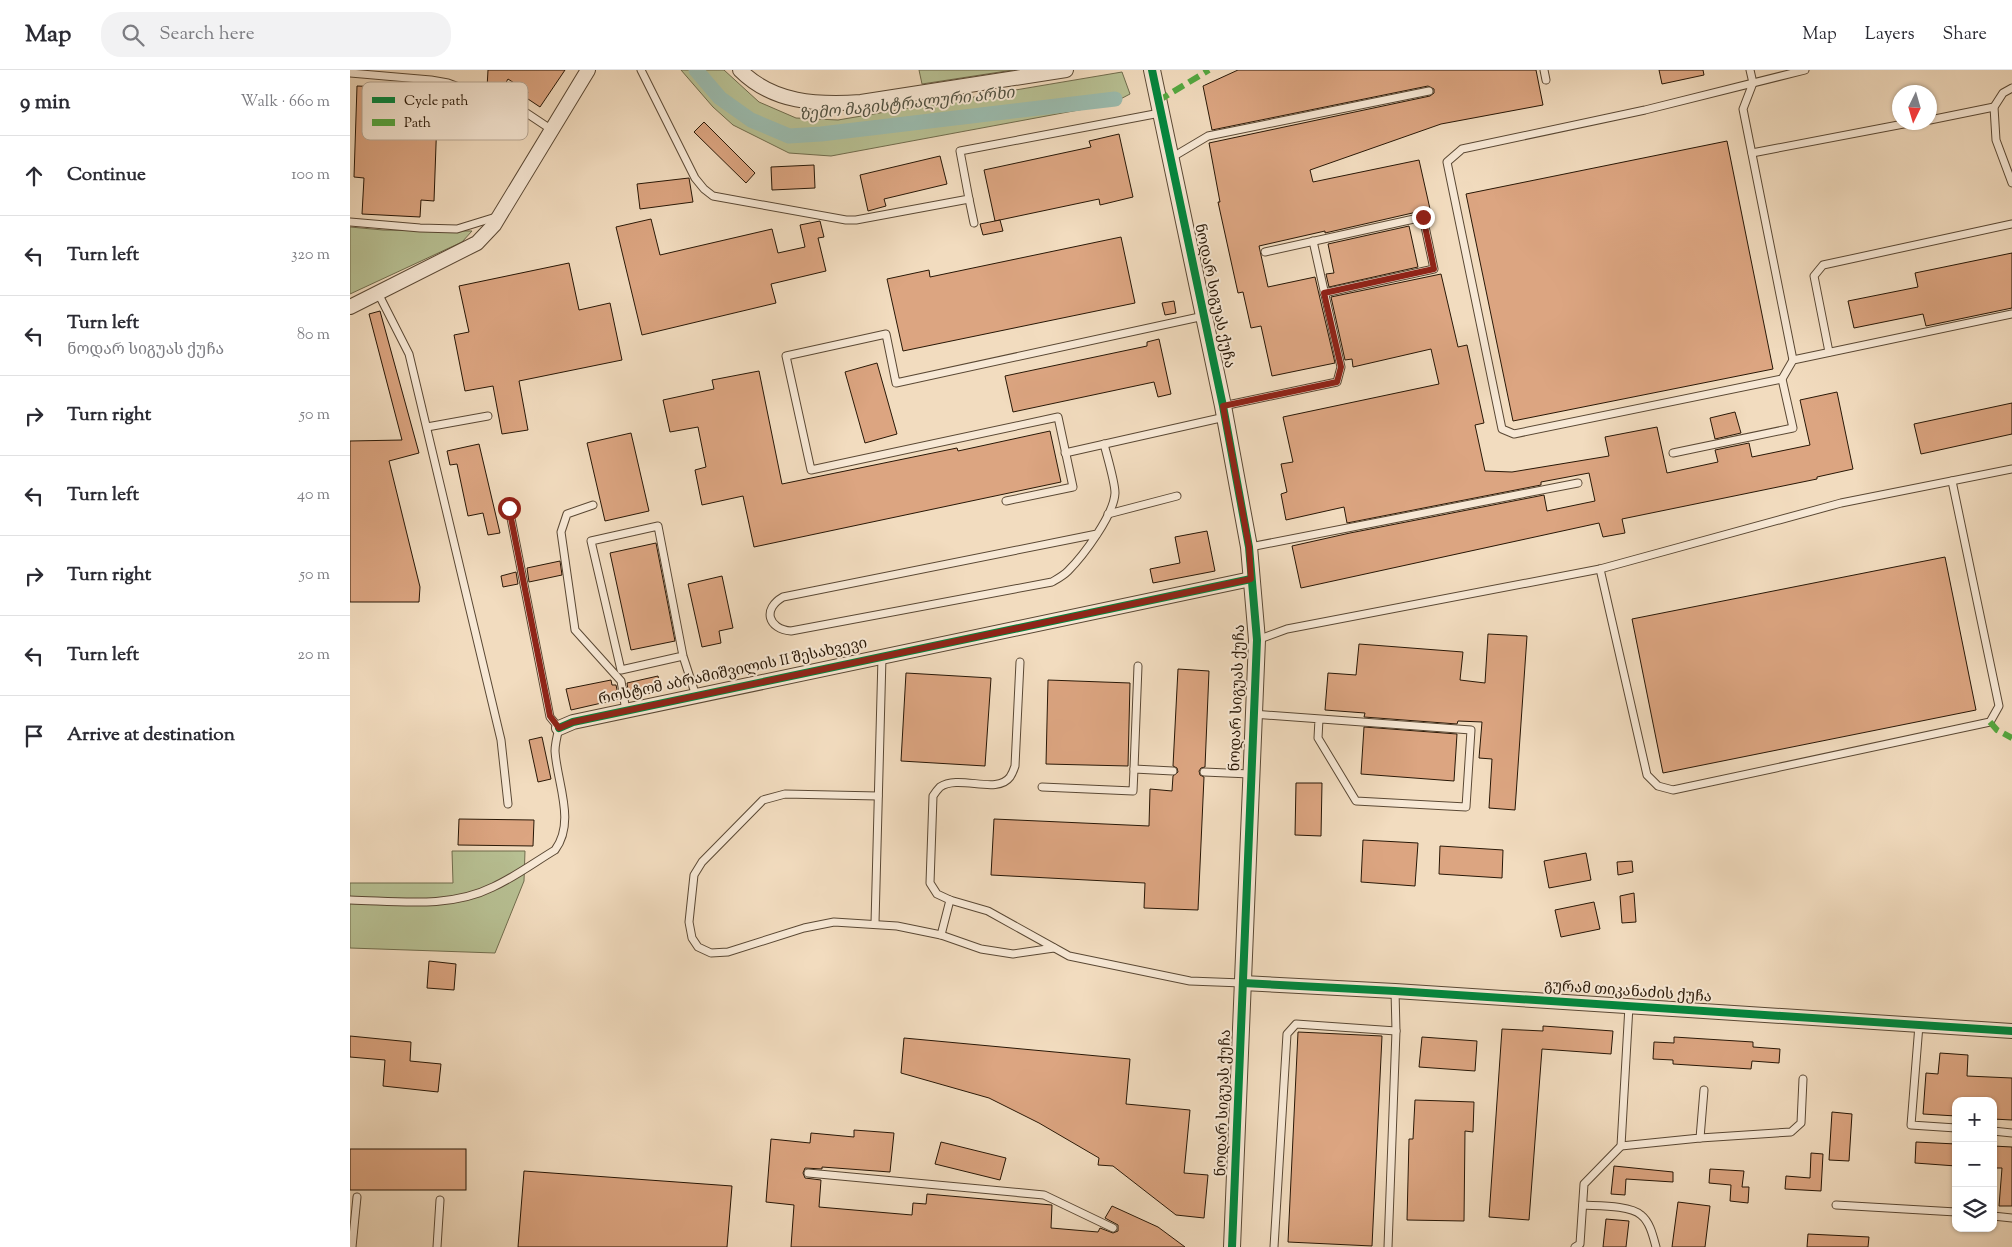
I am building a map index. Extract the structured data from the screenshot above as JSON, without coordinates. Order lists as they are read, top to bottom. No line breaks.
{"streets":{"street":["ნოდარ სიგუას ქუჩა","როსტომ აბრამიშვილის II შესახვევი","გურამ თიკანაძის ქუჩა"]},"crossings":[["ნოდარ სიგუას ქუჩა","როსტომ აბრამიშვილის II შესახვევი"],["ნოდარ სიგუას ქუჩა","გურამ თიკანაძის ქუჩა"]],"water":["ზემო მაგისტრალური არხი"],"legend":["Cycle path","Path"],"north":"bottom","page":{"header":"Map","search":"Search here","nav":["Map","Layers","Share"],"heading":["9 min","Walk · 660 m"],"list":[["Continue","100 m"],["Turn left","320 m"],["Turn left","ნოდარ სიგუას ქუჩა","80 m"],["Turn right","50 m"],["Turn left","40 m"],["Turn right","50 m"],["Turn left","20 m"],"Arrive at destination"],"map_buttons":["+","−"]}}
